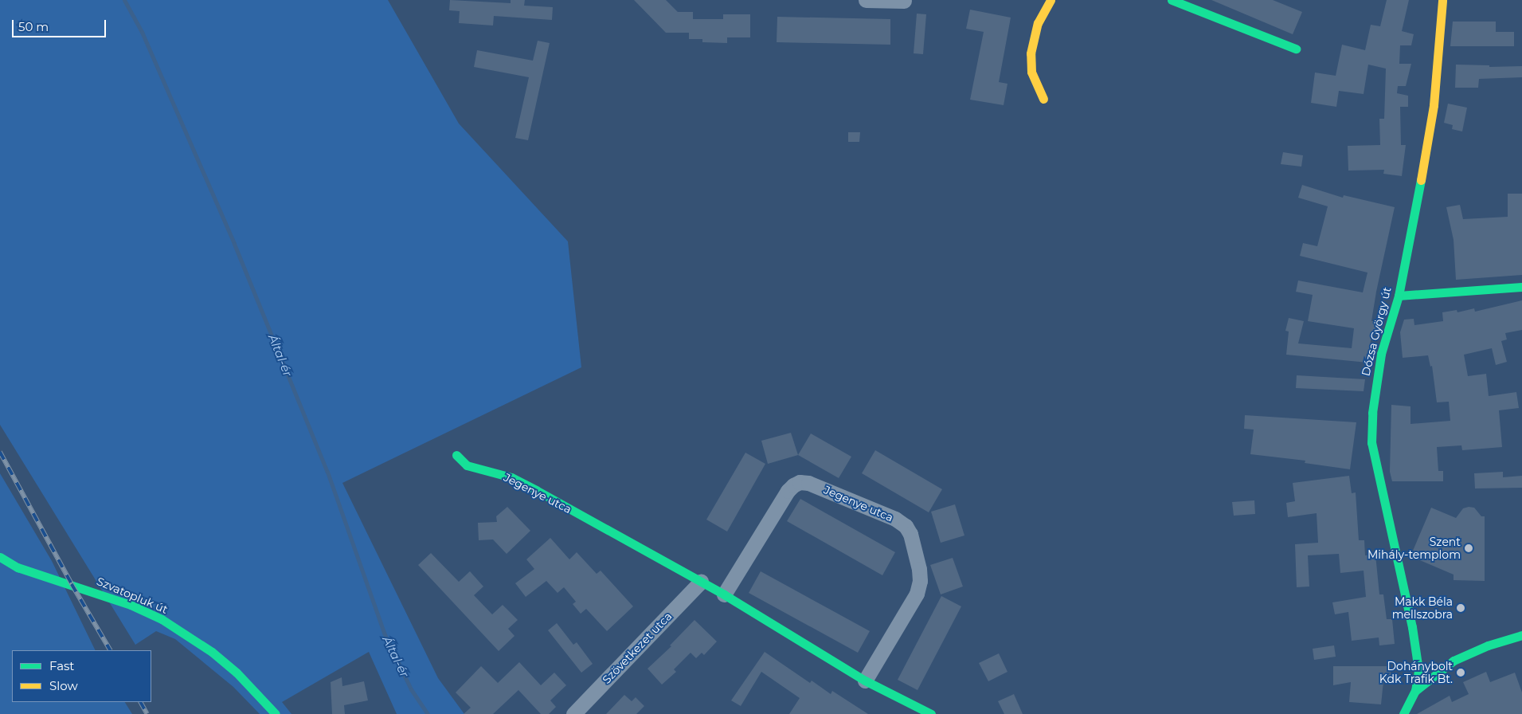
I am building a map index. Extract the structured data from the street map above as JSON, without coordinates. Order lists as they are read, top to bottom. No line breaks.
{"streets":{"street":["Dózsa György út","Jegenye utca","Szvatopluk út","Szövetkezet utca"]},"crossings":[["Jegenye utca","Szövetkezet utca"]],"water":["Által-ér"],"places":["Szent Mihály-templom","Makk Béla mellszobra","Dohánybolt Kdk Trafik Bt."],"legend":["Fast","Slow"],"scale_bar":"50 m"}
